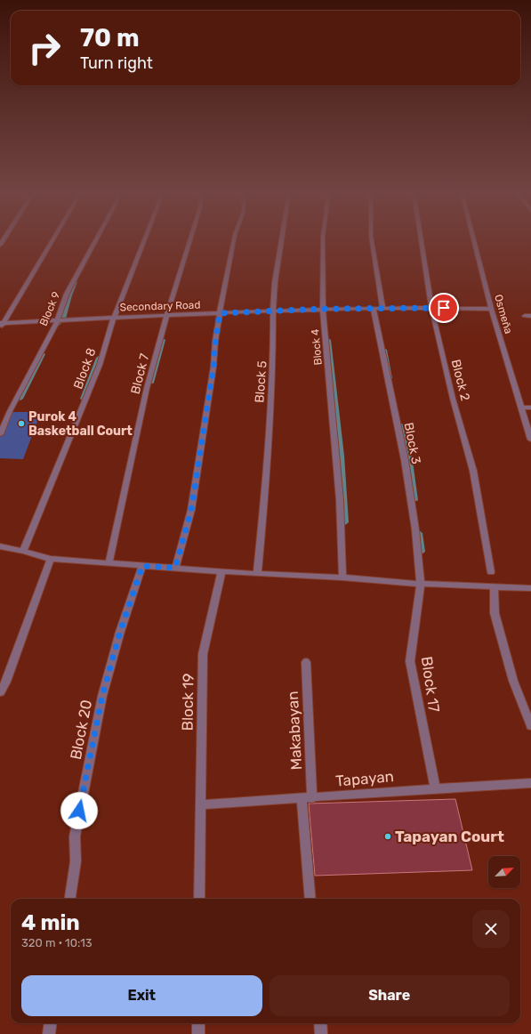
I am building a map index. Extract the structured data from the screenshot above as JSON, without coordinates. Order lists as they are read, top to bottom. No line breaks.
{"streets":{"street":["Secondary Road","Block 9","Osmeña","Block 4","Block 8","Block 7","Block 2","Block 5","Block 3","Block 17","Block 19","Block 20","Makabayan","Tapayan"]},"crossings":[["Secondary Road","Block 9"],["Secondary Road","Osmeña"],["Secondary Road","Block 4"],["Secondary Road","Block 8"],["Secondary Road","Block 7"],["Secondary Road","Block 2"],["Secondary Road","Block 5"],["Secondary Road","Block 3"],["Block 3","Block 17"],["Block 17","Tapayan"],["Block 19","Tapayan"],["Makabayan","Tapayan"]],"places":["Purok 4 Basketball Court","Tapayan Court"],"north":"top right","page":{"turn":["70 m","Turn right"],"heading":["4 min","320 m · 10:13"],"buttons":["Exit","Share"]}}
